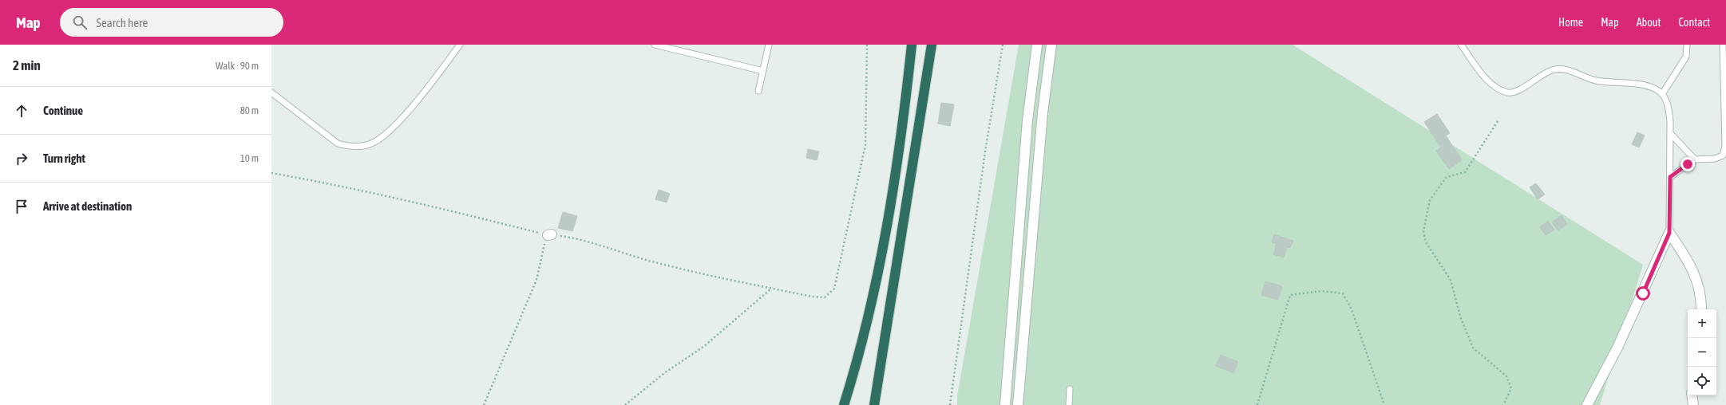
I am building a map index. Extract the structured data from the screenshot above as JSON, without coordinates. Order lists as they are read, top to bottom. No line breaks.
{"page":{"header":"Map","search":"Search here","nav":["Home","Map","About","Contact"],"heading":["2 min","Walk · 90 m"],"list":[["Continue","80 m"],["Turn right","10 m"],"Arrive at destination"],"map_buttons":["+","−"]}}
